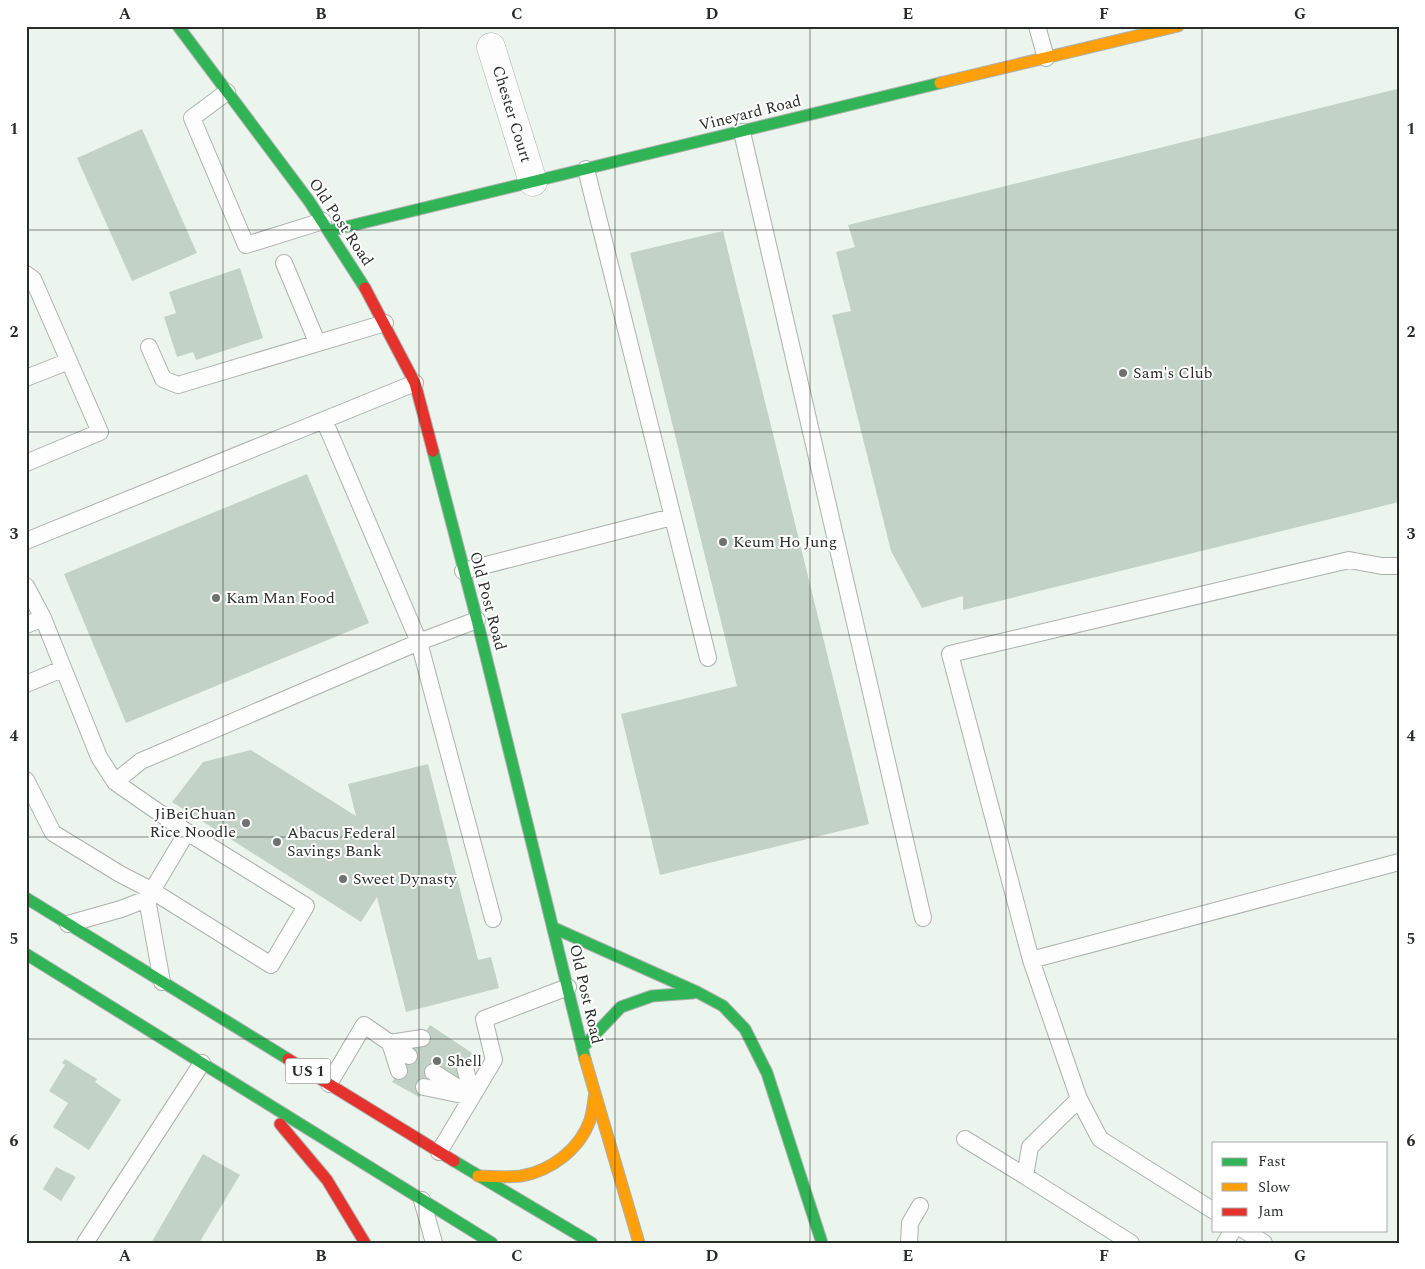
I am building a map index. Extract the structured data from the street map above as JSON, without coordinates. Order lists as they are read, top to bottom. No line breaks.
{"streets":{"main road":["Vineyard Road","Old Post Road","US 1"],"street":["Chester Court"]},"crossings":[["Vineyard Road","Chester Court"],["Vineyard Road","Old Post Road"]],"places":["Sam's Club","Keum Ho Jung","Kam Man Food","JiBeiChuan Rice Noodle","Abacus Federal Savings Bank","Sweet Dynasty","Shell"],"legend":["Fast","Slow","Jam"],"grid":{"columns":["A","B","C","D","E","F","G"],"rows":["1","2","3","4","5","6"]}}
